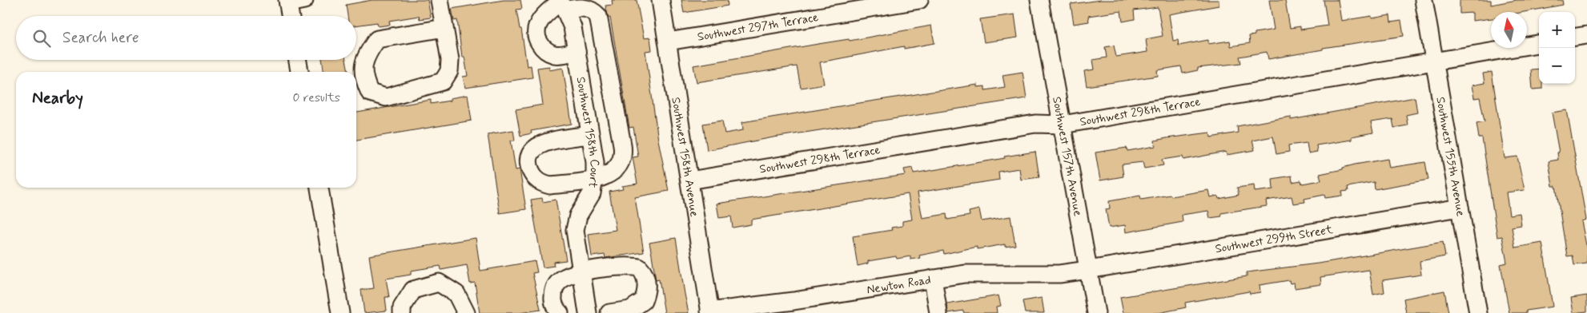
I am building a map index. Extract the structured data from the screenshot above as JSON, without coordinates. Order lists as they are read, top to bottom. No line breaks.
{"streets":{"street":["Southwest 297th Terrace","Southwest 298th Terrace","Southwest 158th Court","Southwest 158th Avenue","Southwest 157th Avenue","Southwest 155th Avenue","Southwest 299th Street","Newton Road"]},"crossings":[["Southwest 297th Terrace","Southwest 158th Avenue"],["Southwest 298th Terrace","Southwest 158th Avenue"],["Southwest 298th Terrace","Southwest 157th Avenue"],["Southwest 298th Terrace","Southwest 155th Avenue"],["Southwest 158th Avenue","Newton Road"],["Southwest 157th Avenue","Southwest 299th Street"],["Southwest 157th Avenue","Newton Road"],["Southwest 155th Avenue","Southwest 299th Street"],["Southwest 299th Street","Newton Road"]],"north":"top","page":{"map_buttons":["+","−"],"search":"Search here","heading":["Nearby","0 results"]}}
